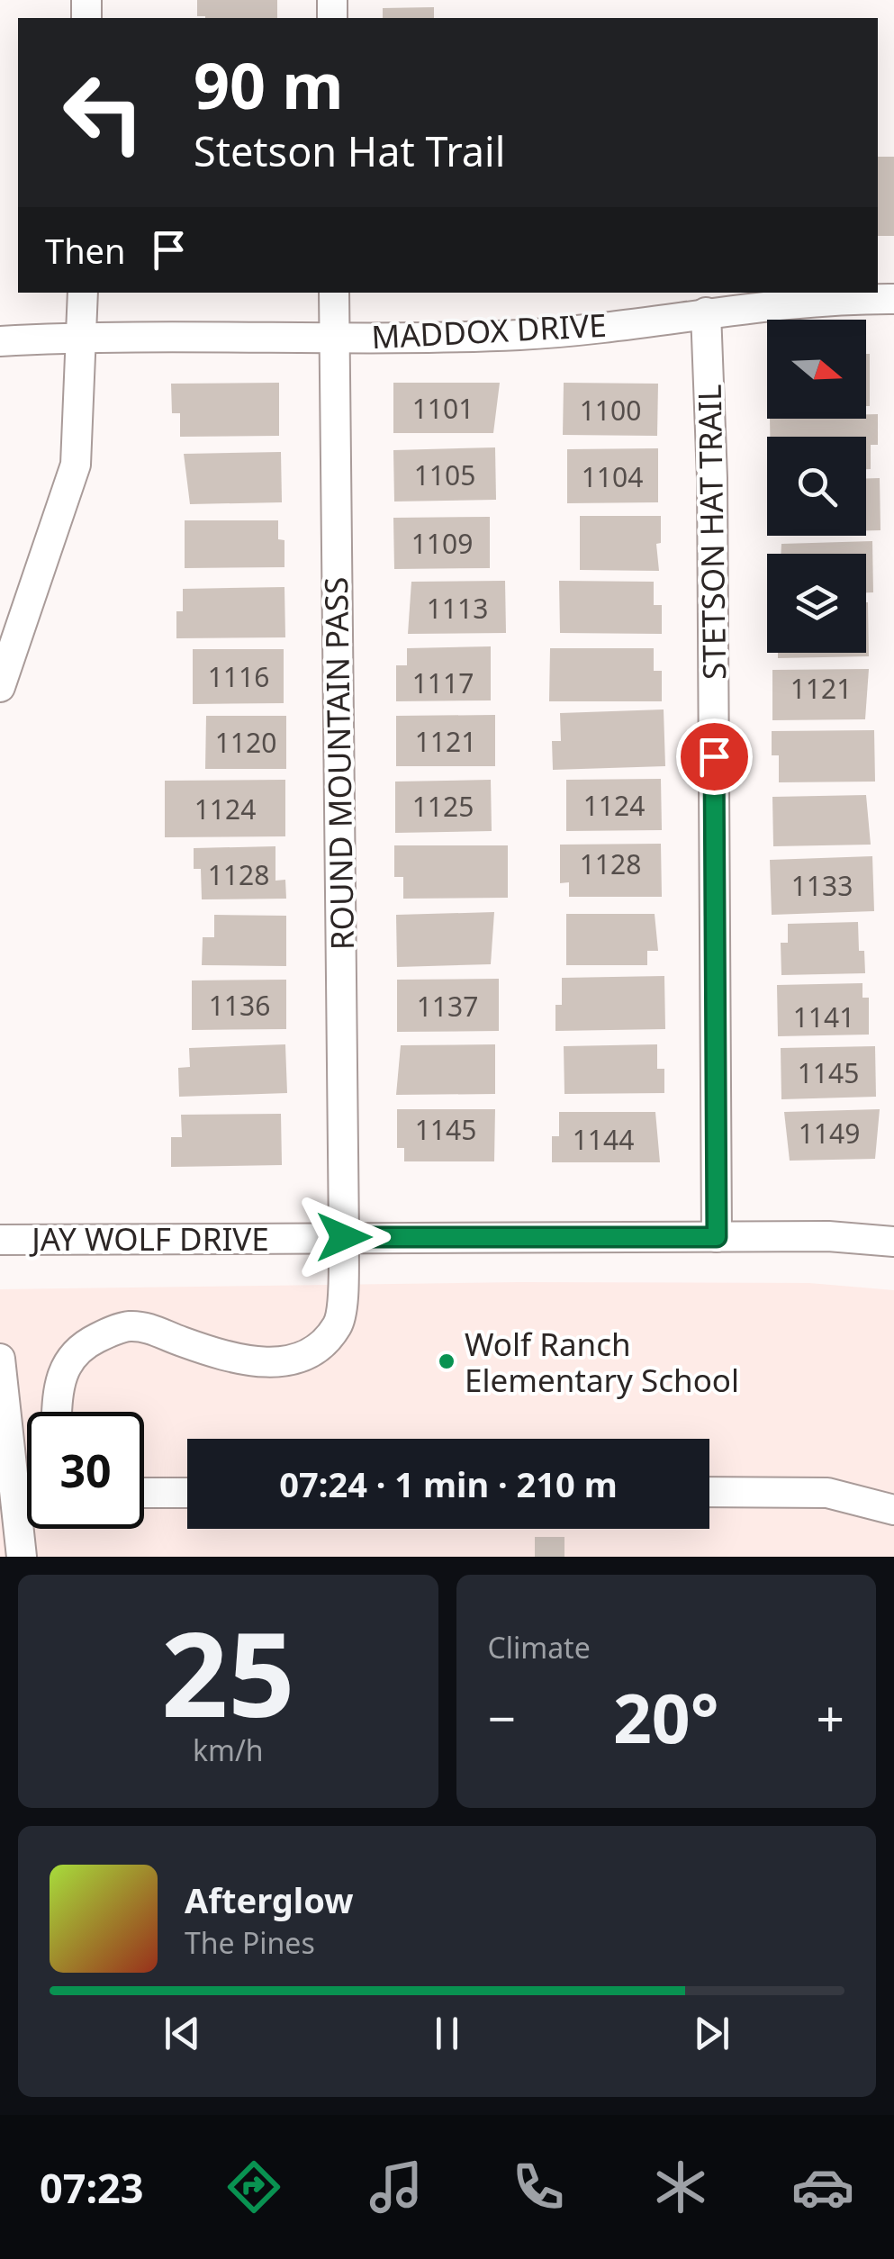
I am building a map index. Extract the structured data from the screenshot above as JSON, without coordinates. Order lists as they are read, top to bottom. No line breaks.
{"streets":{"street":["MADDOX DRIVE","STETSON HAT TRAIL","ROUND MOUNTAIN PASS","JAY WOLF DRIVE"]},"crossings":[["MADDOX DRIVE","STETSON HAT TRAIL"],["MADDOX DRIVE","ROUND MOUNTAIN PASS"],["STETSON HAT TRAIL","JAY WOLF DRIVE"],["ROUND MOUNTAIN PASS","JAY WOLF DRIVE"]],"places":["Wolf Ranch Elementary School"],"house_numbers":["1101","1100","1105","1104","1109","1113","1116","1117","1121","1121","1120","1124","1125","1124","1128","1128","1133","1136","1137","1141","1145","1145","1149","1144"],"north":"right","page":{"turn":["90 m","Stetson Hat Trail"],"then":"Then","limit":"30","trip":"07:24 · 1 min · 210 m","tile":[["25","km/h"],"Climate"],"heat":["−","20°","+"],"song":["Afterglow","The Pines"],"tabs":"07:23"}}
